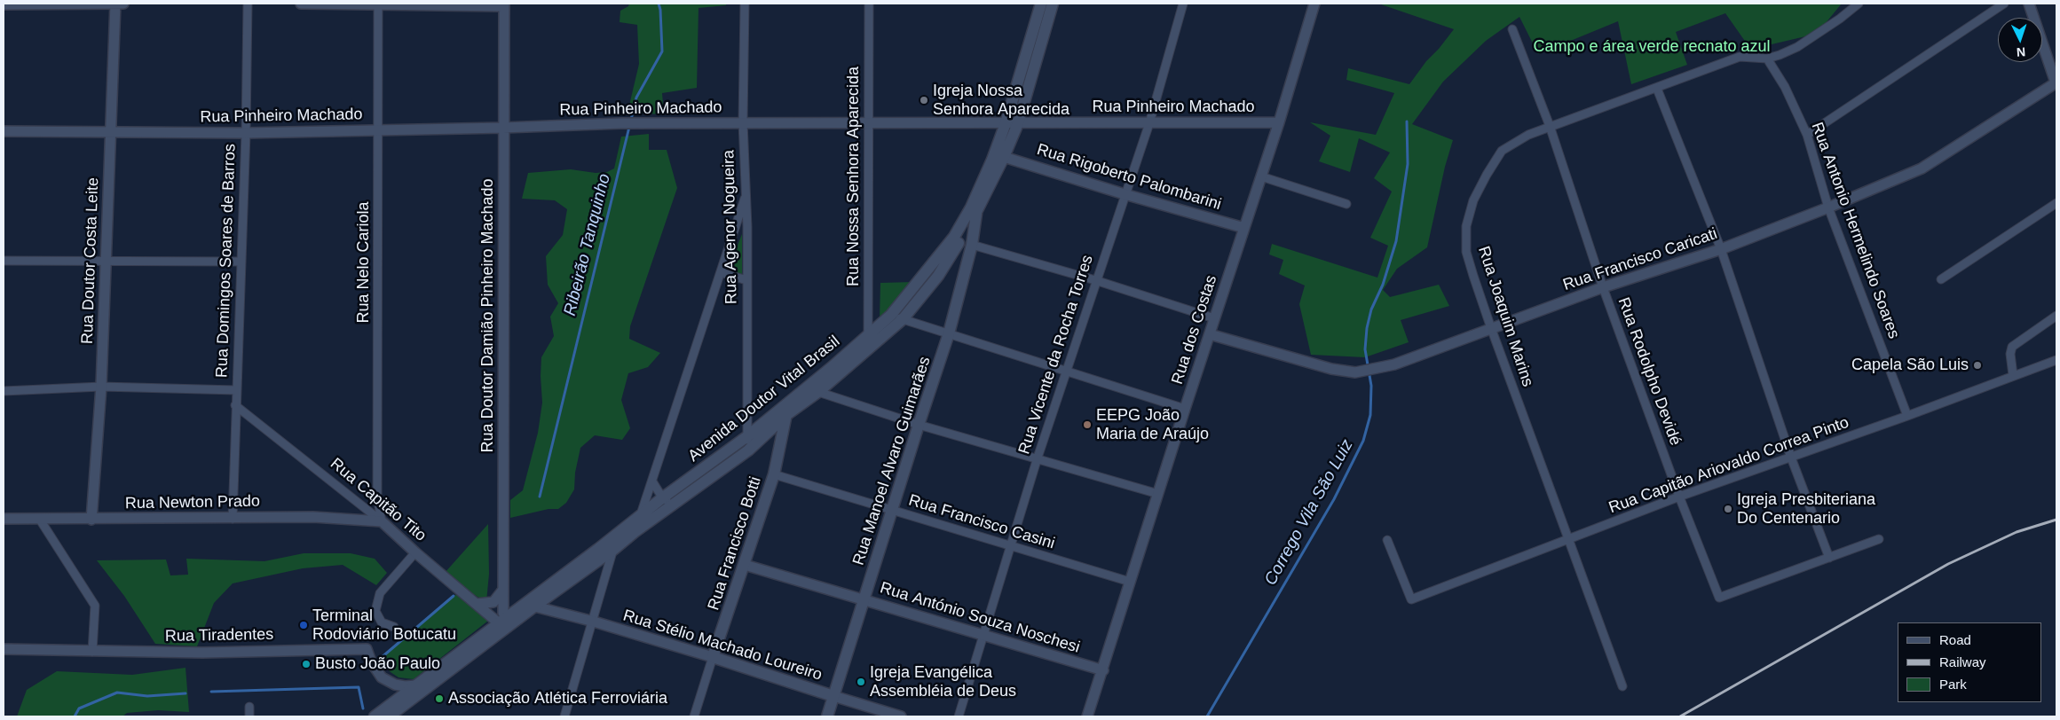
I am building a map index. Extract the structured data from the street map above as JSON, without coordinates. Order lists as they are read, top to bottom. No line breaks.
{"streets":{"main road":["Avenida Doutor Vital Brasil","Rua Manoel Alvaro Guimarães","Rua Francisco Botti","Rua Stélio Machado Loureiro"],"street":["Rua Pinheiro Machado","Rua Nossa Senhora Aparecida","Rua Rigoberto Palombarini","Rua Agenor Nogueira","Rua Antonio Hermelindo Soares","Rua Francisco Caricati","Rua Doutor Costa Leite","Rua Domingos Soares de Barros","Rua Nelo Cariola","Rua Doutor Damião Pinheiro Machado","Rua Joaquim Marins","Rua dos Costas","Rua Vicente da Rocha Torres","Rua Rodolpho Devidé","Rua Capitão Ariovaldo Correa Pinto","Rua Capitão Tito","Rua Newton Prado","Rua Francisco Casini","Rua António Souza Noschesi","Rua Tiradentes"]},"crossings":[["Rua Pinheiro Machado","Rua Nossa Senhora Aparecida"],["Rua Pinheiro Machado","Rua Agenor Nogueira"],["Rua Pinheiro Machado","Rua Doutor Costa Leite"],["Rua Pinheiro Machado","Rua Domingos Soares de Barros"],["Rua Pinheiro Machado","Rua Nelo Cariola"],["Rua Pinheiro Machado","Rua Doutor Damião Pinheiro Machado"],["Rua Pinheiro Machado","Rua dos Costas"],["Rua Pinheiro Machado","Rua Vicente da Rocha Torres"],["Rua Pinheiro Machado","Avenida Doutor Vital Brasil"],["Rua Nossa Senhora Aparecida","Avenida Doutor Vital Brasil"],["Rua Rigoberto Palombarini","Rua dos Costas"],["Rua Rigoberto Palombarini","Rua Vicente da Rocha Torres"],["Rua Rigoberto Palombarini","Avenida Doutor Vital Brasil"],["Rua Agenor Nogueira","Avenida Doutor Vital Brasil"],["Rua Antonio Hermelindo Soares","Rua Francisco Caricati"],["Rua Antonio Hermelindo Soares","Rua Joaquim Marins"],["Rua Antonio Hermelindo Soares","Rua Capitão Ariovaldo Correa Pinto"],["Rua Francisco Caricati","Rua Joaquim Marins"],["Rua Francisco Caricati","Rua dos Costas"],["Rua Francisco Caricati","Rua Rodolpho Devidé"],["Rua Doutor Costa Leite","Rua Newton Prado"],["Rua Domingos Soares de Barros","Rua Capitão Tito"],["Rua Domingos Soares de Barros","Rua Newton Prado"],["Rua Nelo Cariola","Rua Capitão Tito"],["Rua Nelo Cariola","Rua Newton Prado"],["Rua Doutor Damião Pinheiro Machado","Avenida Doutor Vital Brasil"],["Rua Doutor Damião Pinheiro Machado","Rua Capitão Tito"],["Rua Joaquim Marins","Rua Rodolpho Devidé"],["Rua Joaquim Marins","Rua Capitão Ariovaldo Correa Pinto"],["Rua dos Costas","Rua Francisco Casini"],["Rua dos Costas","Rua António Souza Noschesi"],["Rua Vicente da Rocha Torres","Rua Francisco Casini"],["Rua Vicente da Rocha Torres","Rua António Souza Noschesi"],["Rua Rodolpho Devidé","Rua Capitão Ariovaldo Correa Pinto"],["Avenida Doutor Vital Brasil","Rua Manoel Alvaro Guimarães"],["Avenida Doutor Vital Brasil","Rua Capitão Tito"],["Avenida Doutor Vital Brasil","Rua Francisco Botti"],["Avenida Doutor Vital Brasil","Rua Tiradentes"],["Avenida Doutor Vital Brasil","Rua Stélio Machado Loureiro"],["Rua Manoel Alvaro Guimarães","Rua Francisco Casini"],["Rua Manoel Alvaro Guimarães","Rua António Souza Noschesi"],["Rua Manoel Alvaro Guimarães","Rua Stélio Machado Loureiro"],["Rua Capitão Tito","Rua Newton Prado"],["Rua Francisco Casini","Rua Francisco Botti"],["Rua Francisco Botti","Rua António Souza Noschesi"],["Rua Francisco Botti","Rua Stélio Machado Loureiro"]],"water":["Ribeirão Tanquinho","Corrego Vila São Luiz"],"parks":["Campo e área verde recnato azul"],"places":["Igreja Nossa Senhora Aparecida","Capela São Luis","EEPG João Maria de Araújo","Igreja Presbiteriana Do Centenario","Terminal Rodoviário Botucatu","Busto João Paulo","Igreja Evangélica Assembléia de Deus","Associação Atlética Ferroviária"],"legend":["Road","Railway","Park"],"north":"bottom"}
